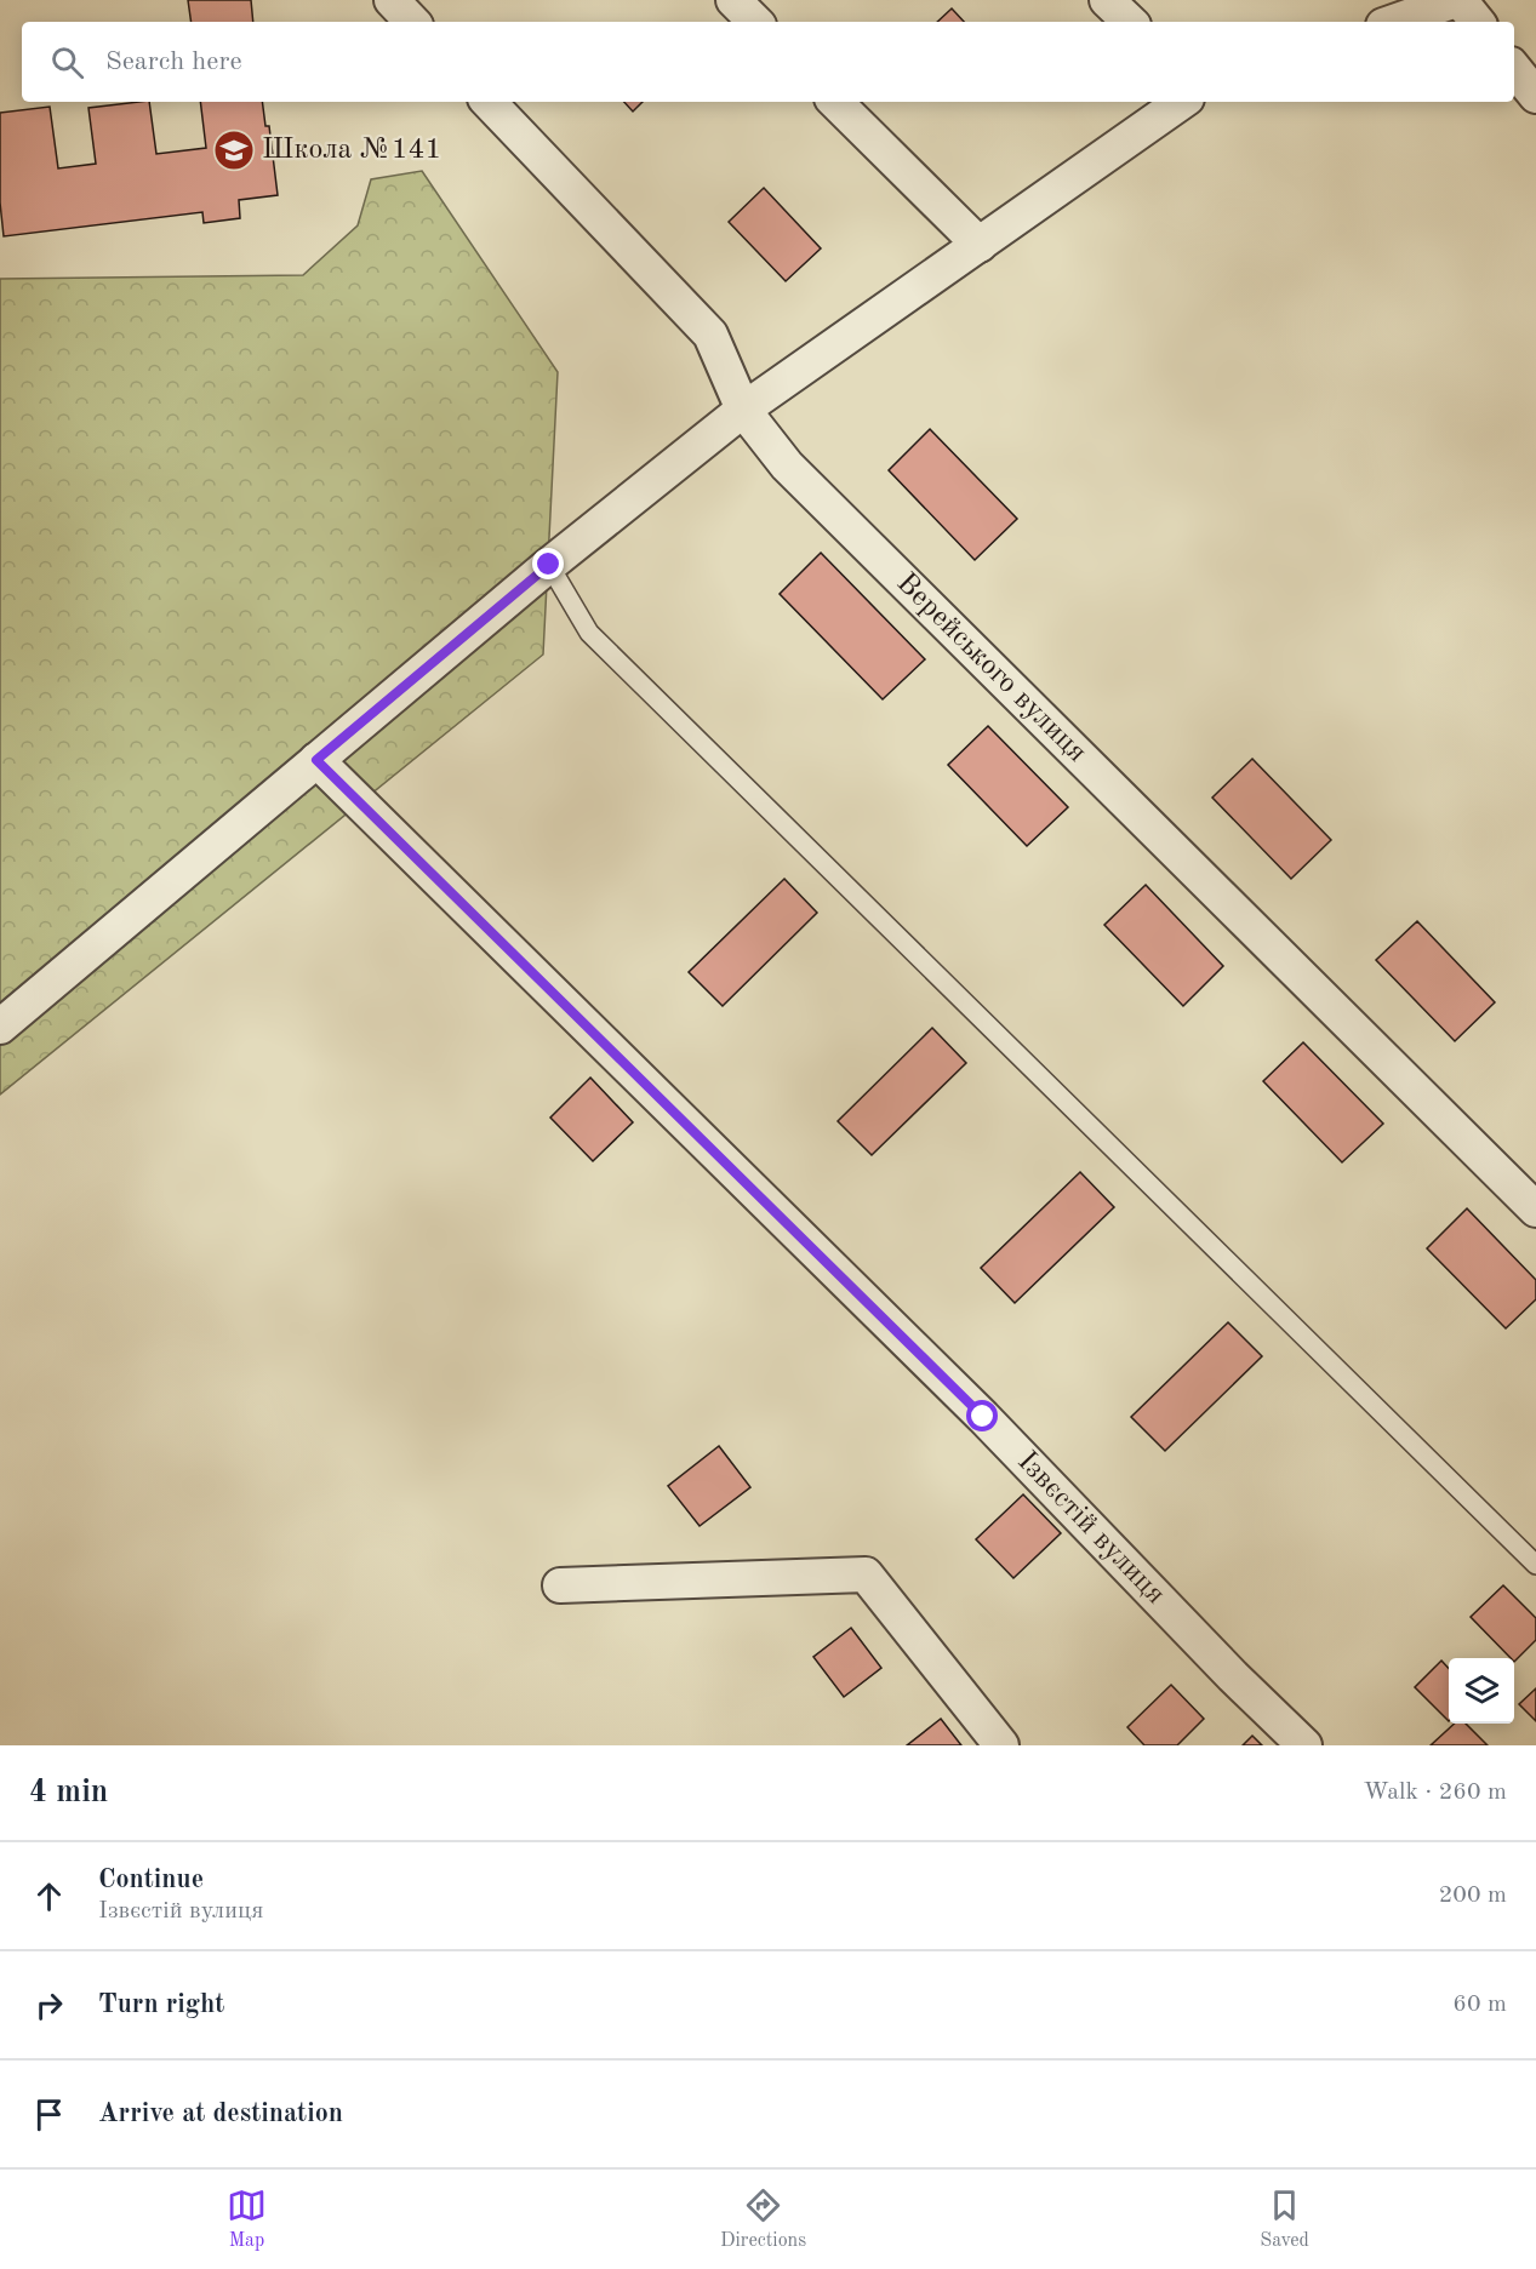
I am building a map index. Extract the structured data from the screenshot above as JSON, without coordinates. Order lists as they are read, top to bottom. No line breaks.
{"streets":{"street":["Верейського вулиця","Ізвєстій вулиця"]},"places":{"school or university":["Школа №141"]},"page":{"search":"Search here","heading":["4 min","Walk · 260 m"],"list":[["Continue","Ізвєстій вулиця","200 m"],["Turn right","60 m"],"Arrive at destination"],"nav":["Map","Directions","Saved"]}}
